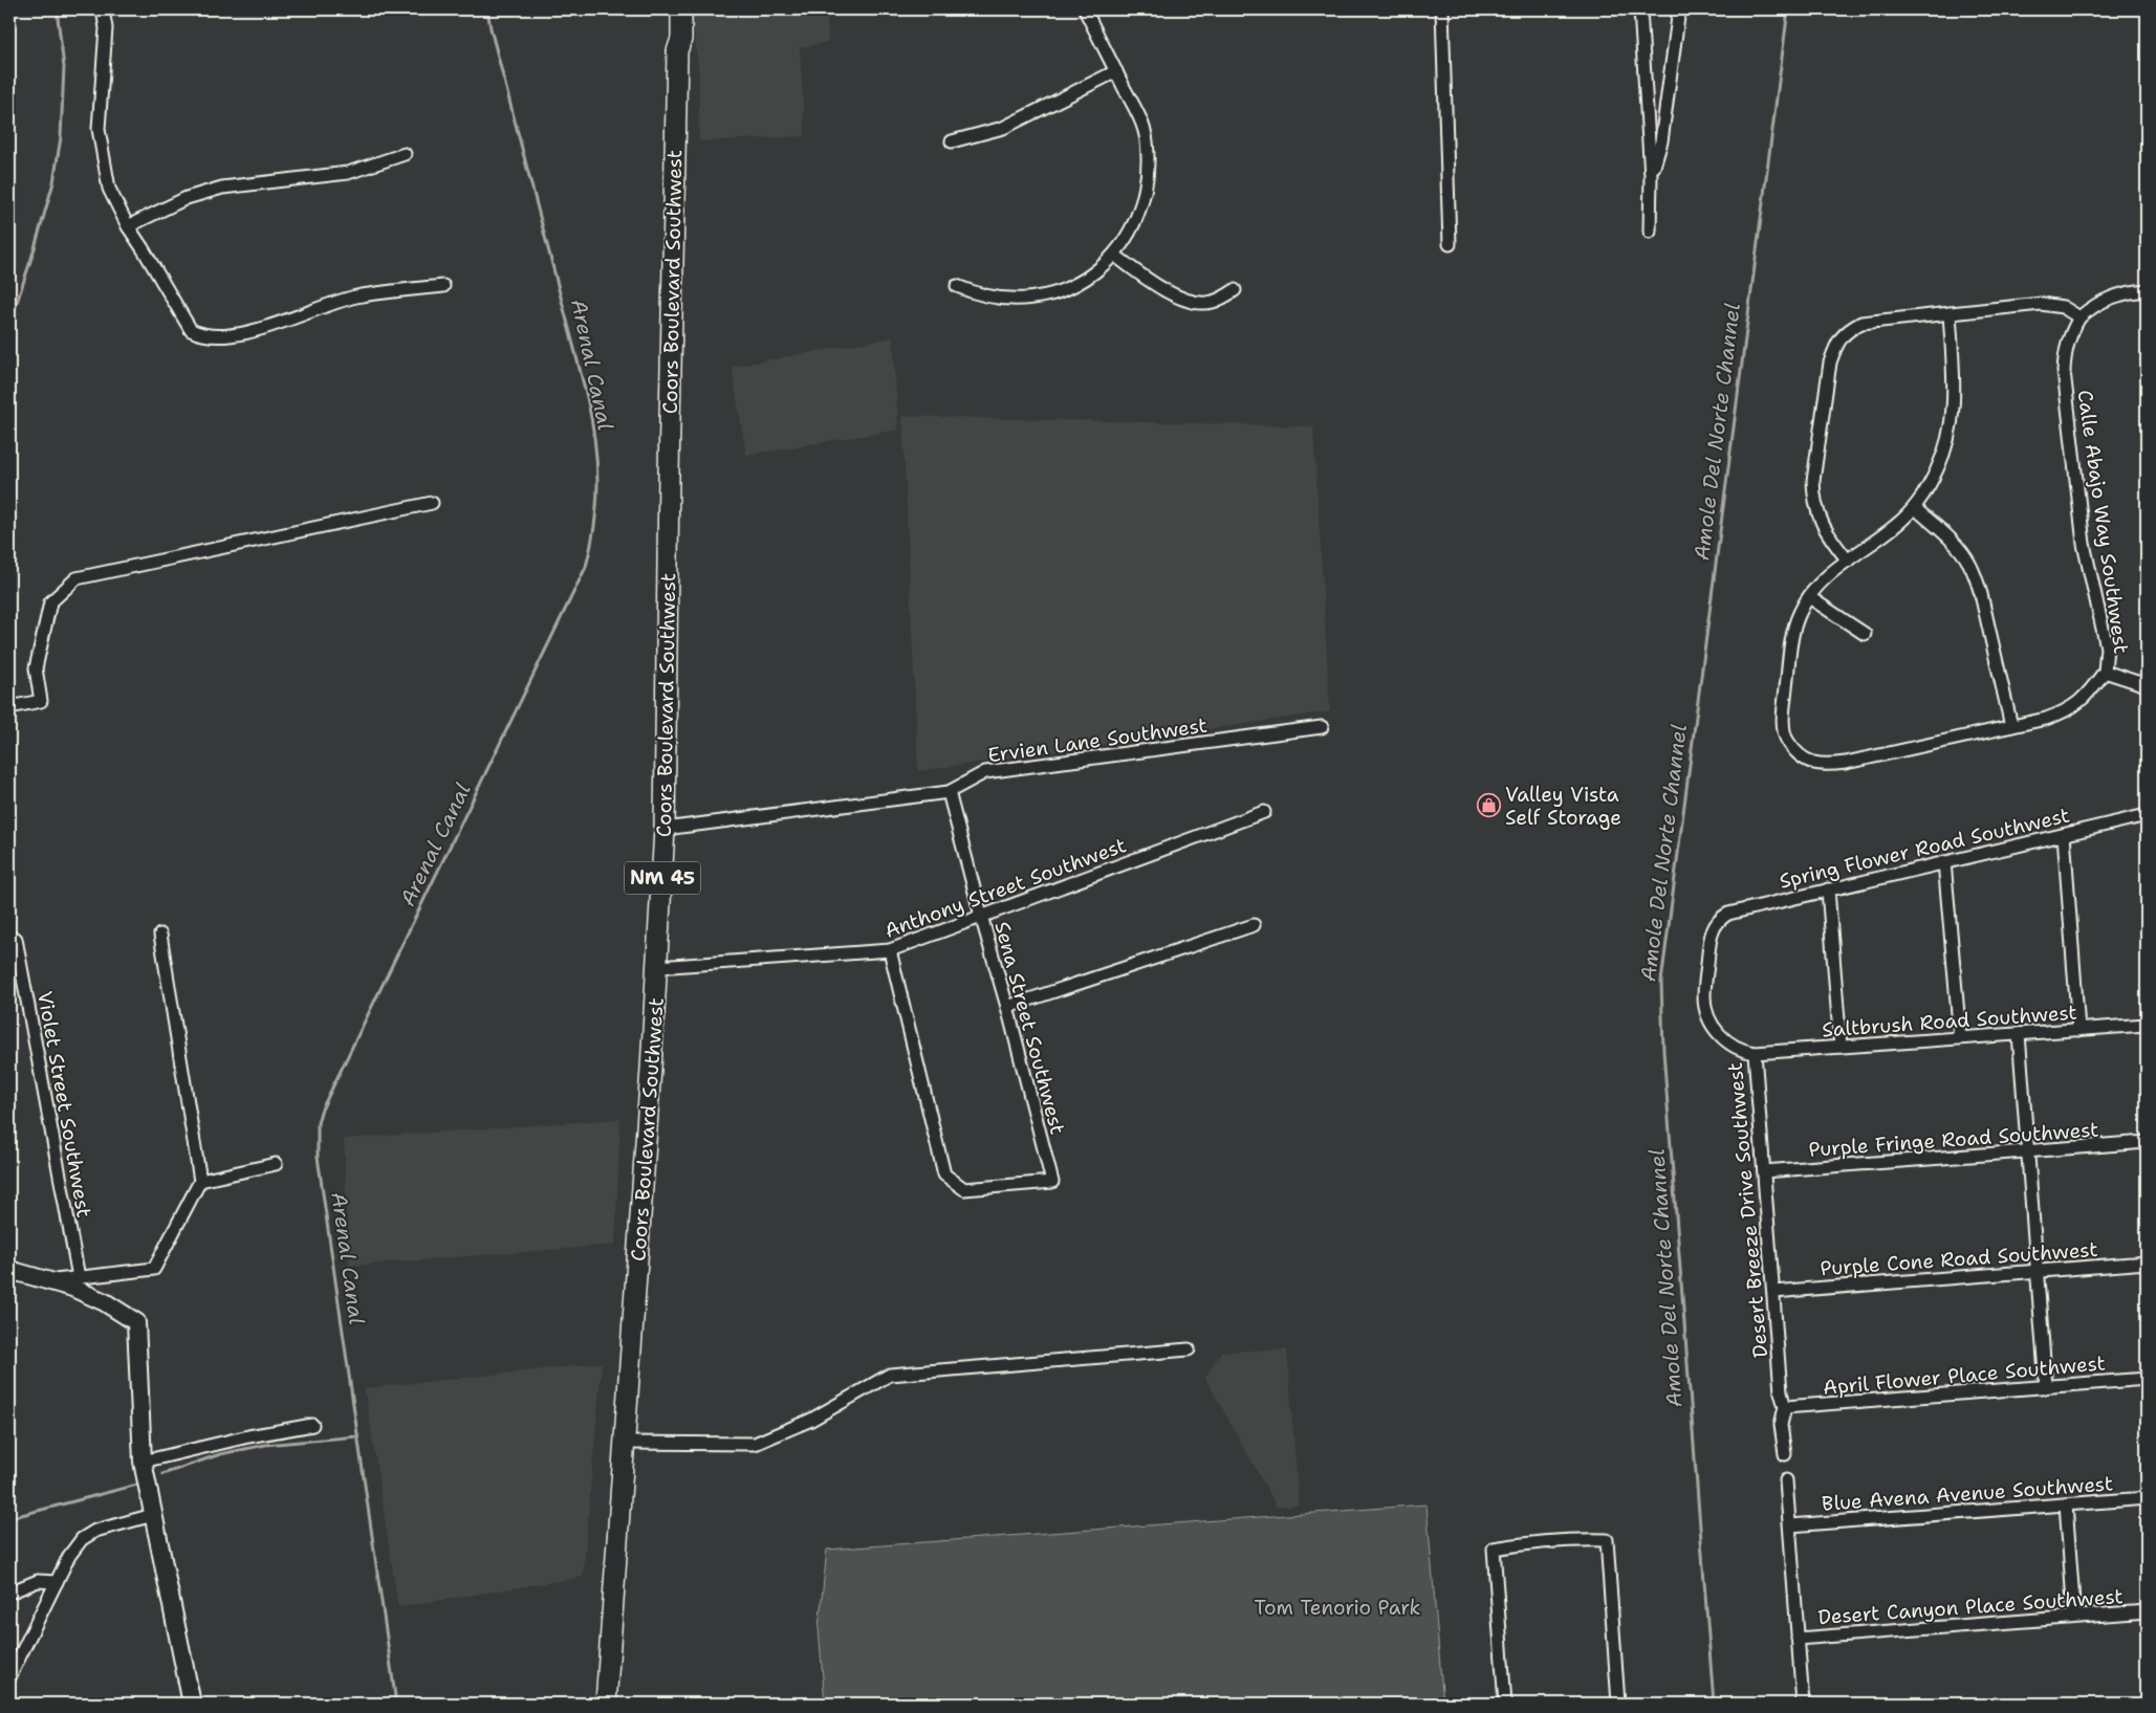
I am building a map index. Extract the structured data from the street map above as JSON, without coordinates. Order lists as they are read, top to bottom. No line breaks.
{"streets":{"main road":["Coors Boulevard Southwest","NM 45"],"street":["Calle Abajo Way Southwest","Ervien Lane Southwest","Spring Flower Road Southwest","Anthony Street Southwest","Saltbrush Road Southwest","Sena Street Southwest","Violet Street Southwest","Purple Fringe Road Southwest","Desert Breeze Drive Southwest","Purple Cone Road Southwest","April Flower Place Southwest","Blue Avena Avenue Southwest","Desert Canyon Place Southwest"]},"crossings":[["Coors Boulevard Southwest","Ervien Lane Southwest"],["Coors Boulevard Southwest","Anthony Street Southwest"],["Ervien Lane Southwest","Sena Street Southwest"],["Spring Flower Road Southwest","Desert Breeze Drive Southwest"],["Anthony Street Southwest","Sena Street Southwest"],["Saltbrush Road Southwest","Desert Breeze Drive Southwest"],["Purple Fringe Road Southwest","Desert Breeze Drive Southwest"],["Desert Breeze Drive Southwest","Purple Cone Road Southwest"],["Desert Breeze Drive Southwest","April Flower Place Southwest"]],"water":["Arenal Canal","Amole Del Norte Channel"],"parks":["Tom Tenorio Park"],"places":{"shop":["Valley Vista Self Storage"]}}
